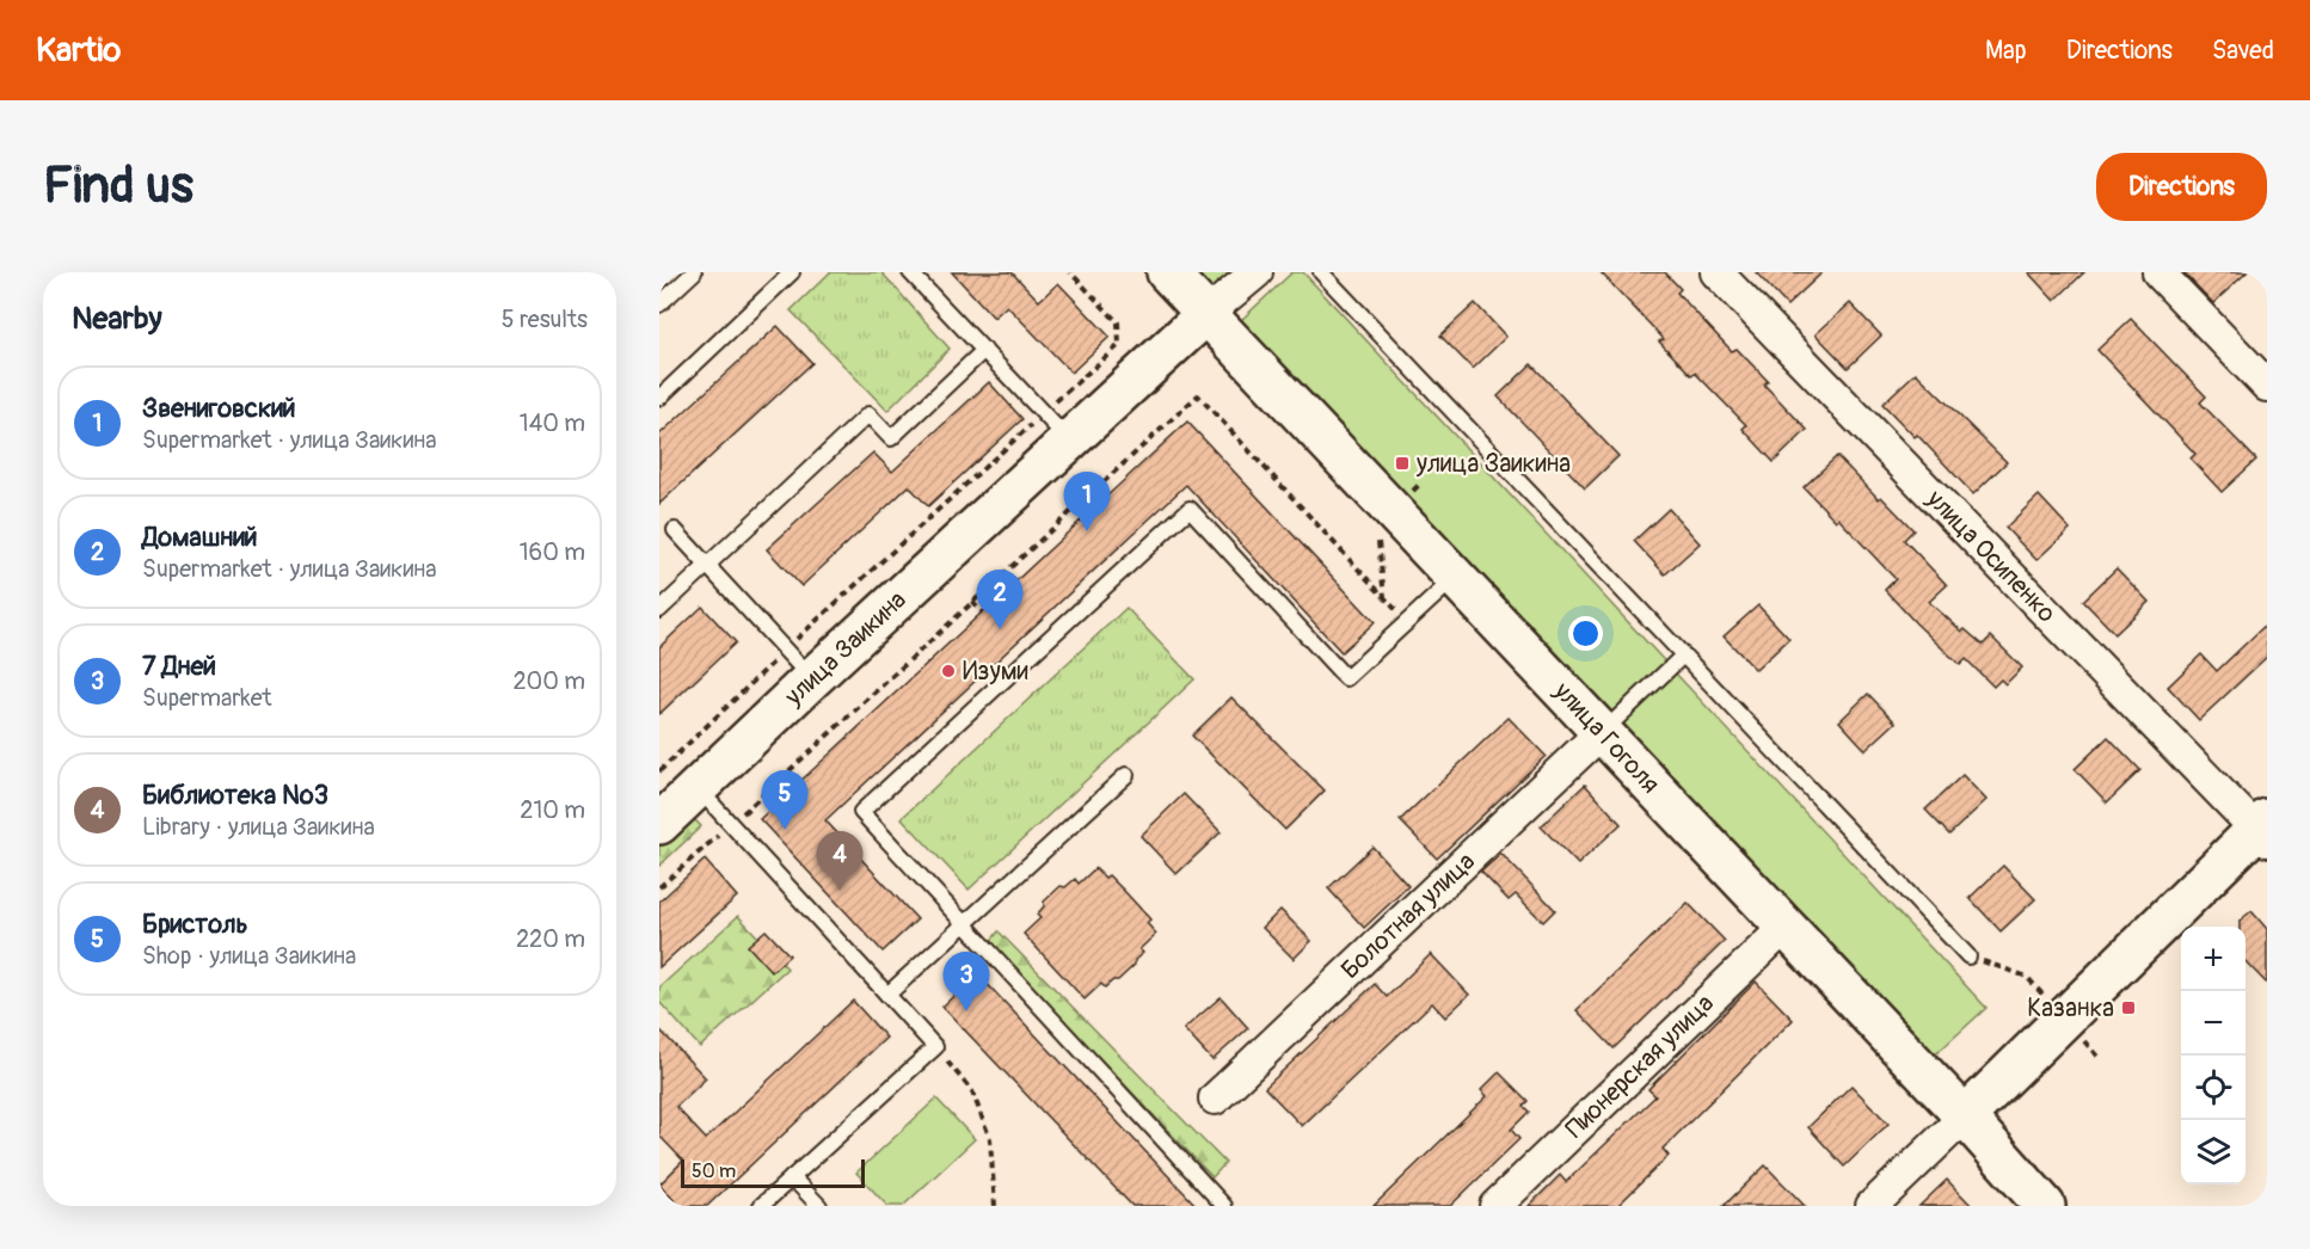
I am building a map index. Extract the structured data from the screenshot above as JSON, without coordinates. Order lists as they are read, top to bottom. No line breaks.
{"streets":{"main road":["улица Заикина","улица Гоголя"],"street":["улица Осипенко","Болотная улица","Пионерская улица"]},"crossings":[["улица Заикина","улица Гоголя"],["улица Гоголя","Болотная улица"],["улица Гоголя","Пионерская улица"]],"places":{"transit":["улица Заикина","Казанка"],"other":["Изуми"]},"scale_bar":"50 m","page":{"header":"Kartio","nav":["Map","Directions","Saved"],"buttons":"Directions","title":"Find us","heading":["Nearby","5 results"],"list":[{"mark":"1","name":"Звениговский","note":"Supermarket · улица Заикина","value":"140 m"},{"mark":"2","name":"Домашний","note":"Supermarket · улица Заикина","value":"160 m"},{"mark":"3","name":"7 Дней","note":"Supermarket","value":"200 m"},{"mark":"4","name":"Библиотека №3","note":"Library · улица Заикина","value":"210 m"},{"mark":"5","name":"Бристоль","note":"Shop · улица Заикина","value":"220 m"}],"pins":["1","2","5","4","3"],"map_buttons":["+","−"],"scale":"50 m"}}
